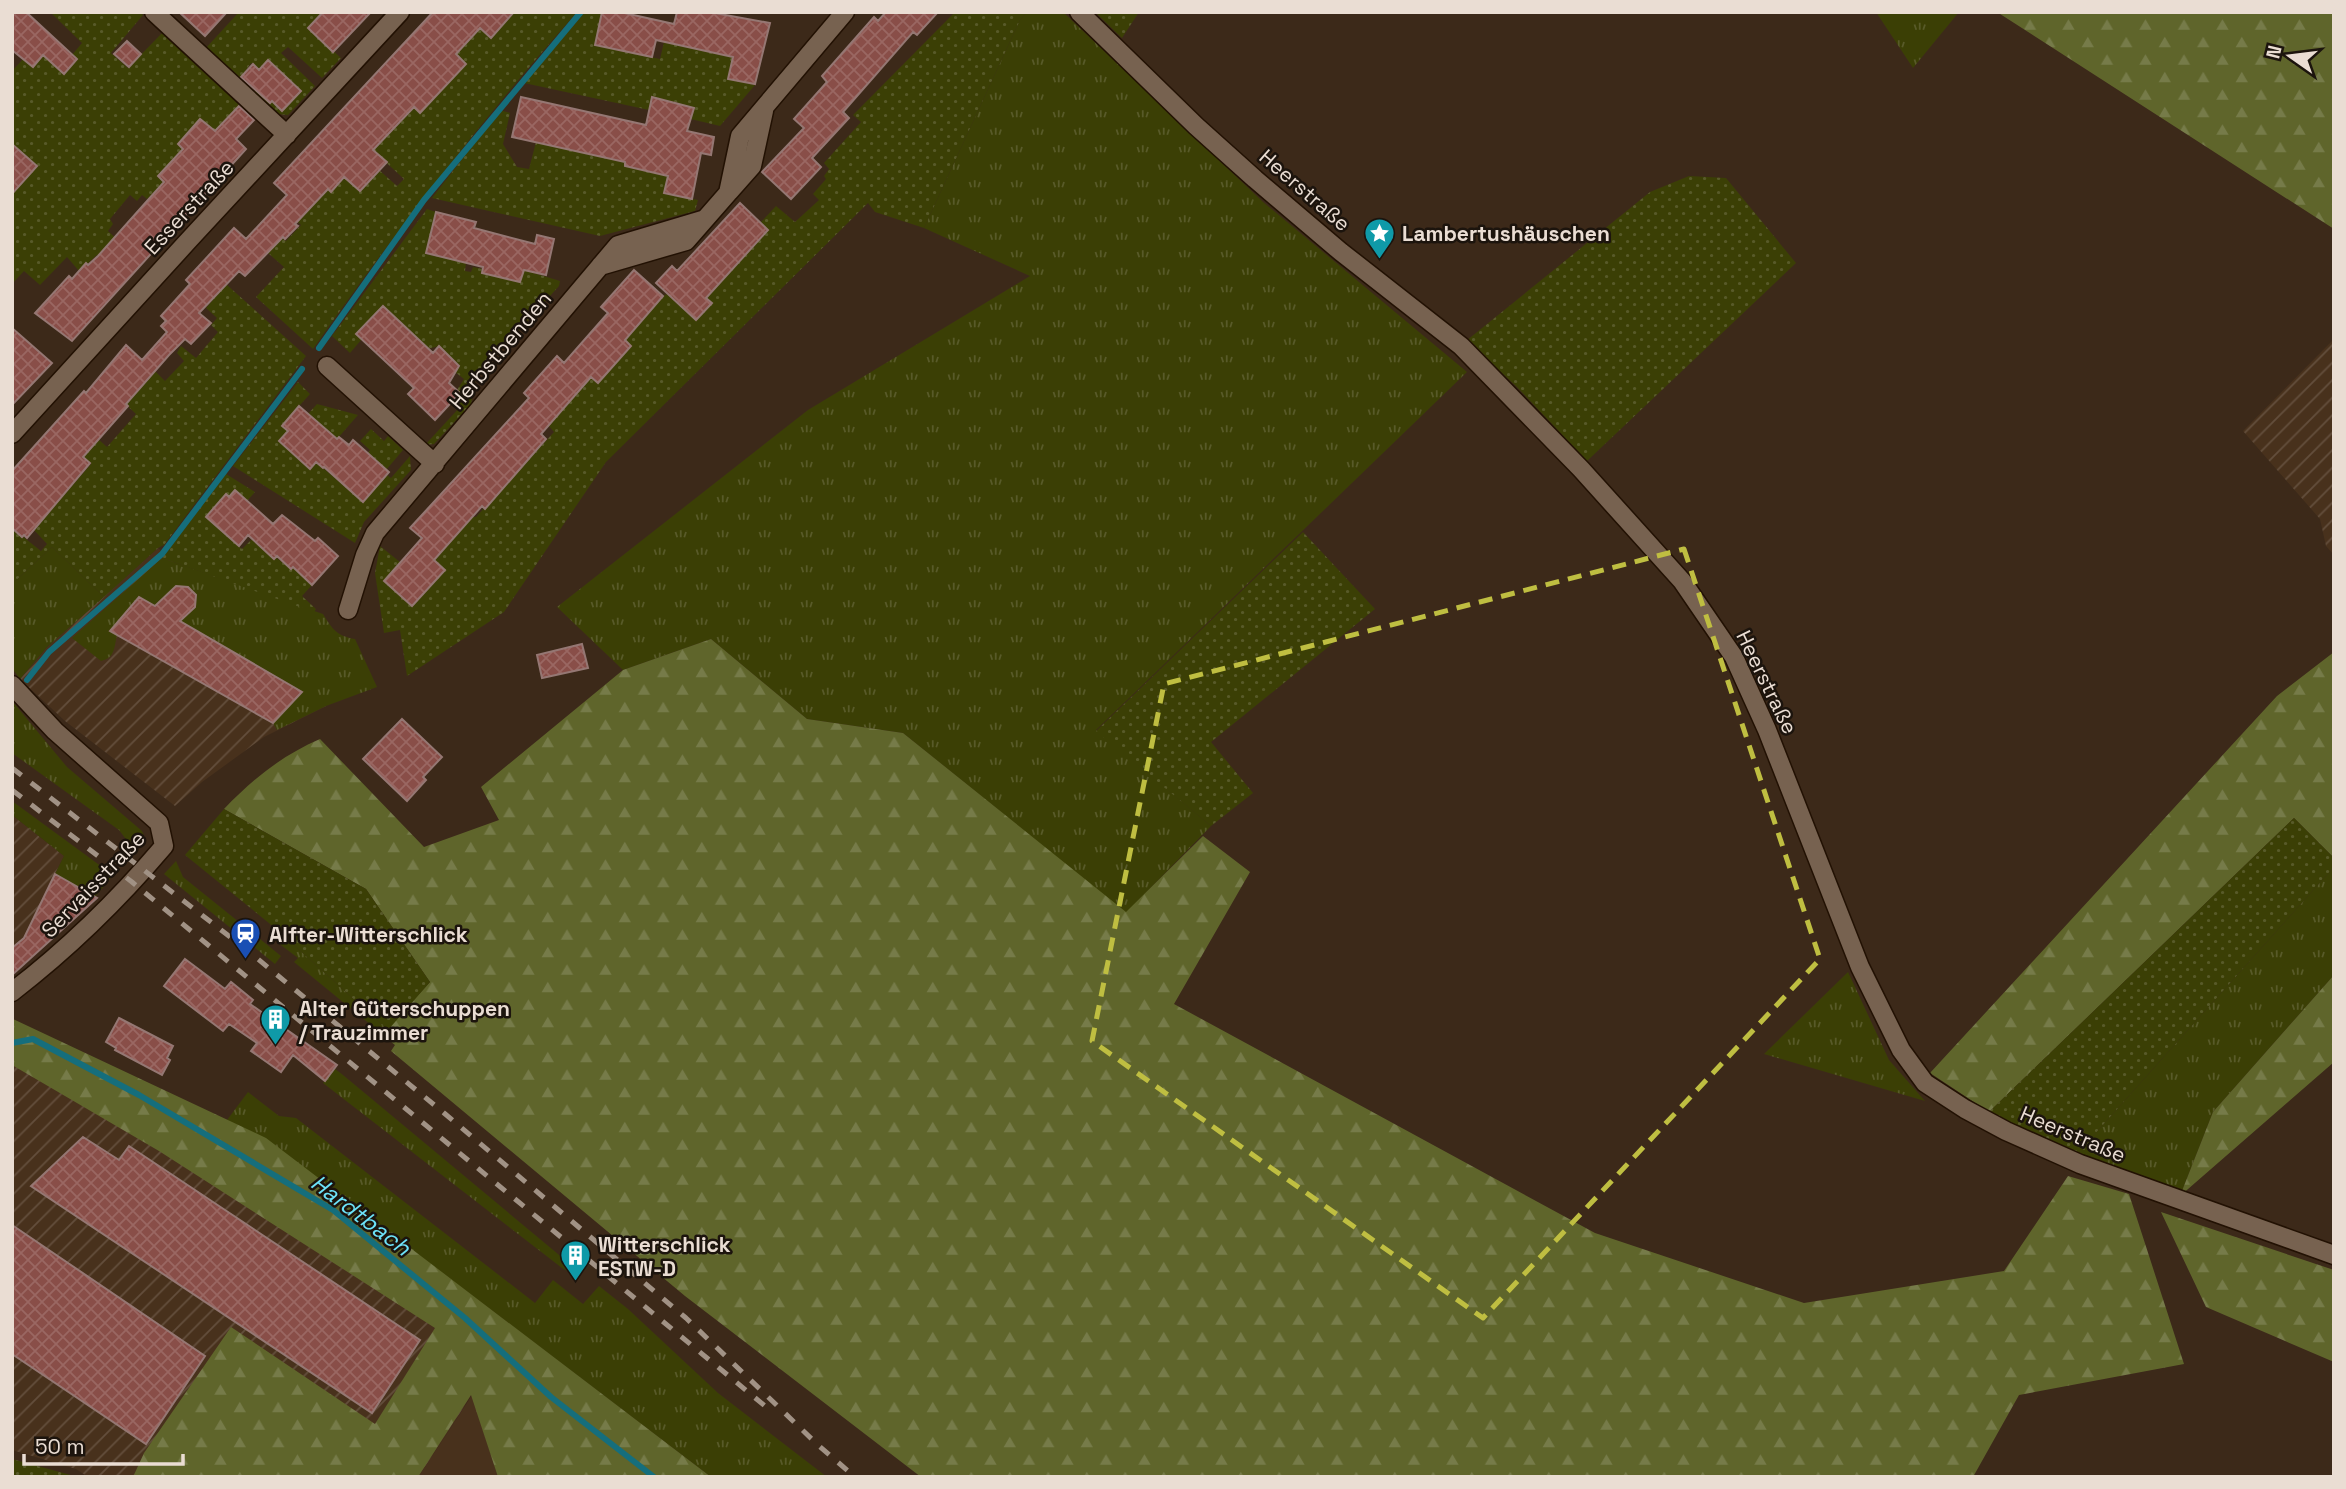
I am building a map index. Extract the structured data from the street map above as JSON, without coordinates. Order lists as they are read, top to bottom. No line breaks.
{"streets":{"street":["Heerstraße","Esserstraße","Herbstbenden","Servaisstraße"]},"water":["Hardtbach"],"places":{"place":["Lambertushäuschen"],"station":["Alfter-Witterschlick"],"building":["Alter Güterschuppen / Trauzimmer","Witterschlick ESTW-D"]},"scale_bar":"50 m","north":"left"}
